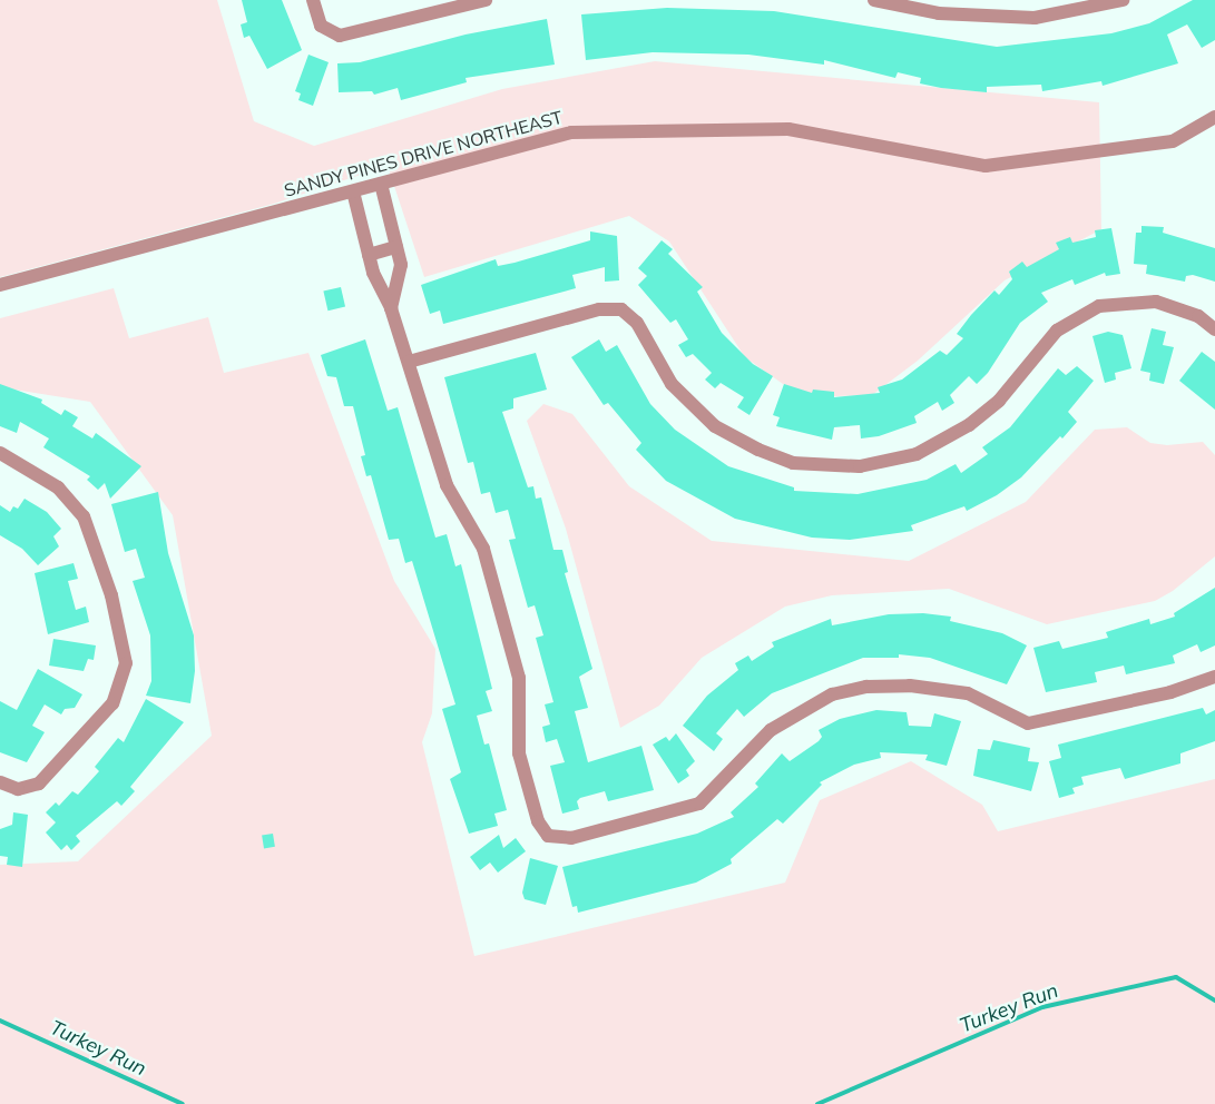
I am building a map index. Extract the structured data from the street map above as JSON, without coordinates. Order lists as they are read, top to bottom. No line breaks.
{"streets":{"street":["SANDY PINES DRIVE NORTHEAST"]},"water":["Turkey Run"]}
